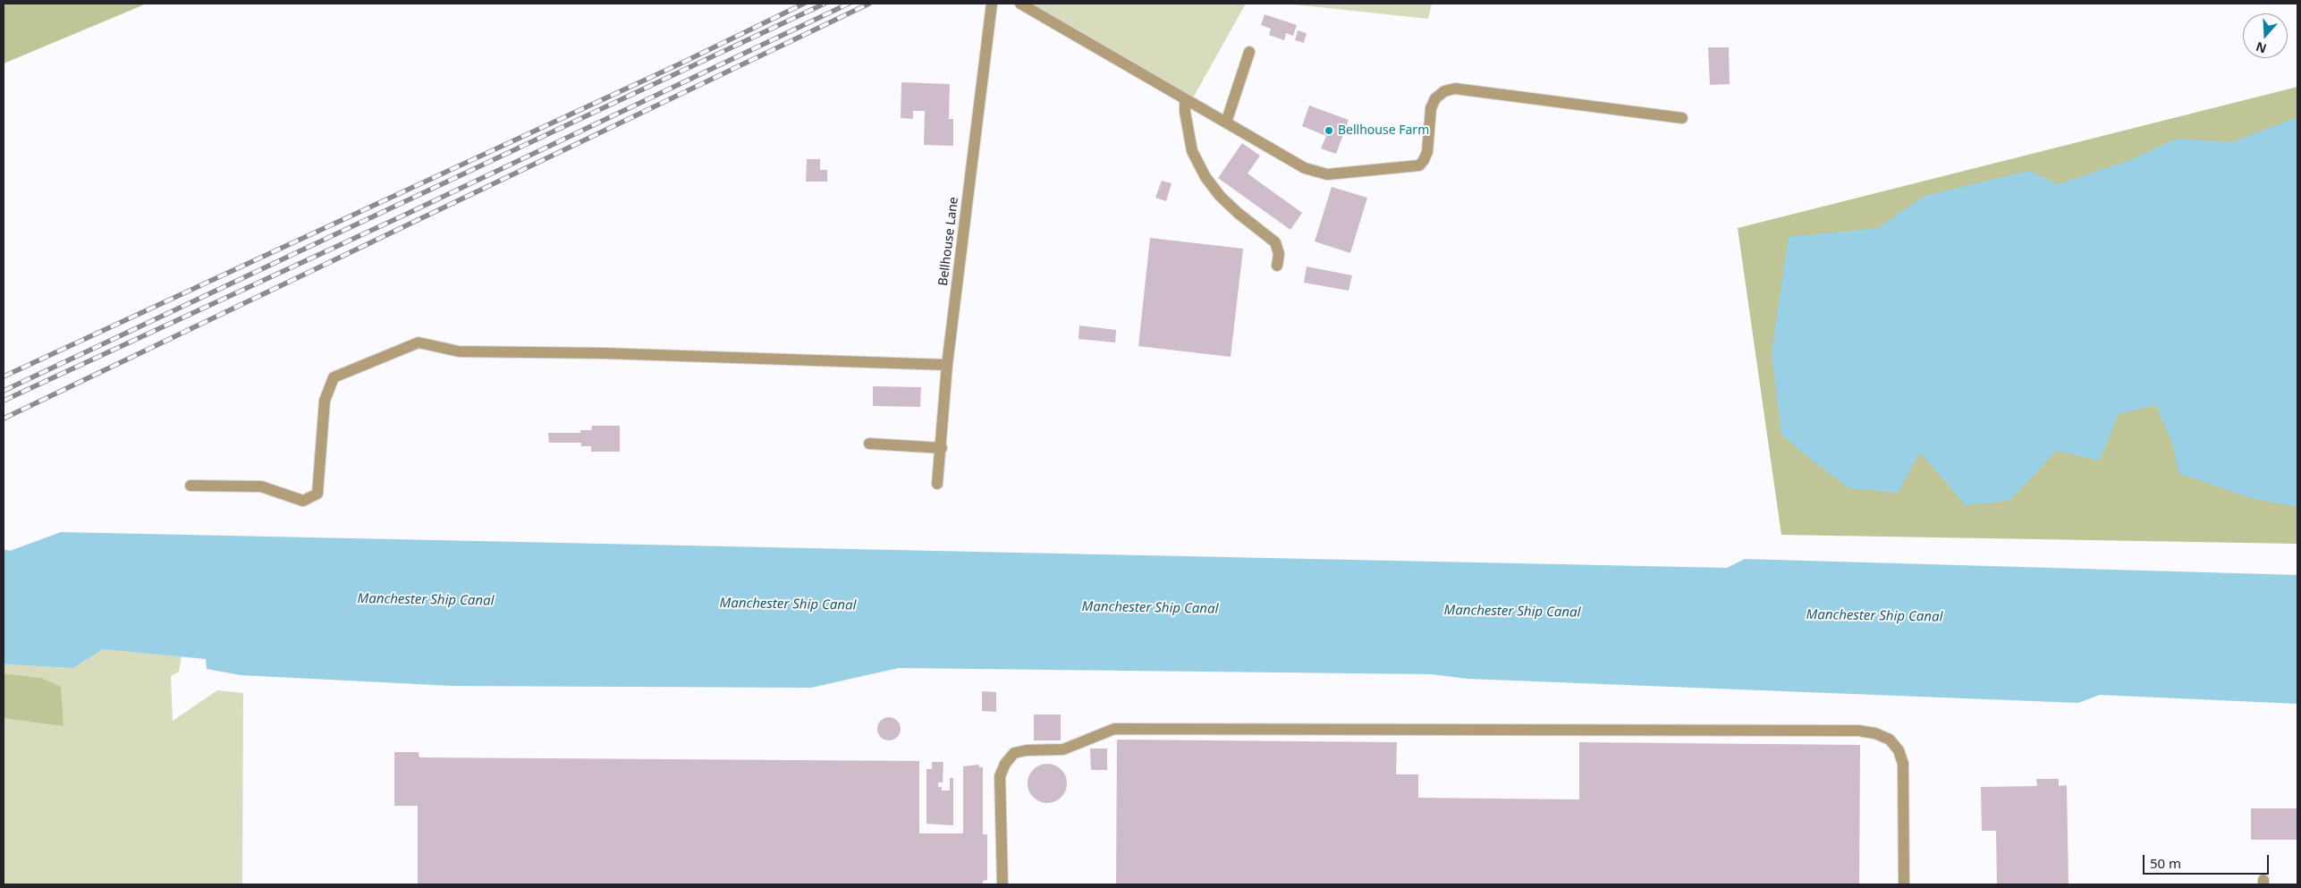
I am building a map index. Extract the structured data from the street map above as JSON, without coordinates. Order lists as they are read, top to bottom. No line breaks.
{"streets":{"lane":["Bellhouse Lane"]},"water":["Manchester Ship Canal"],"places":["Bellhouse Farm"],"scale_bar":"50 m","north":"bottom"}
